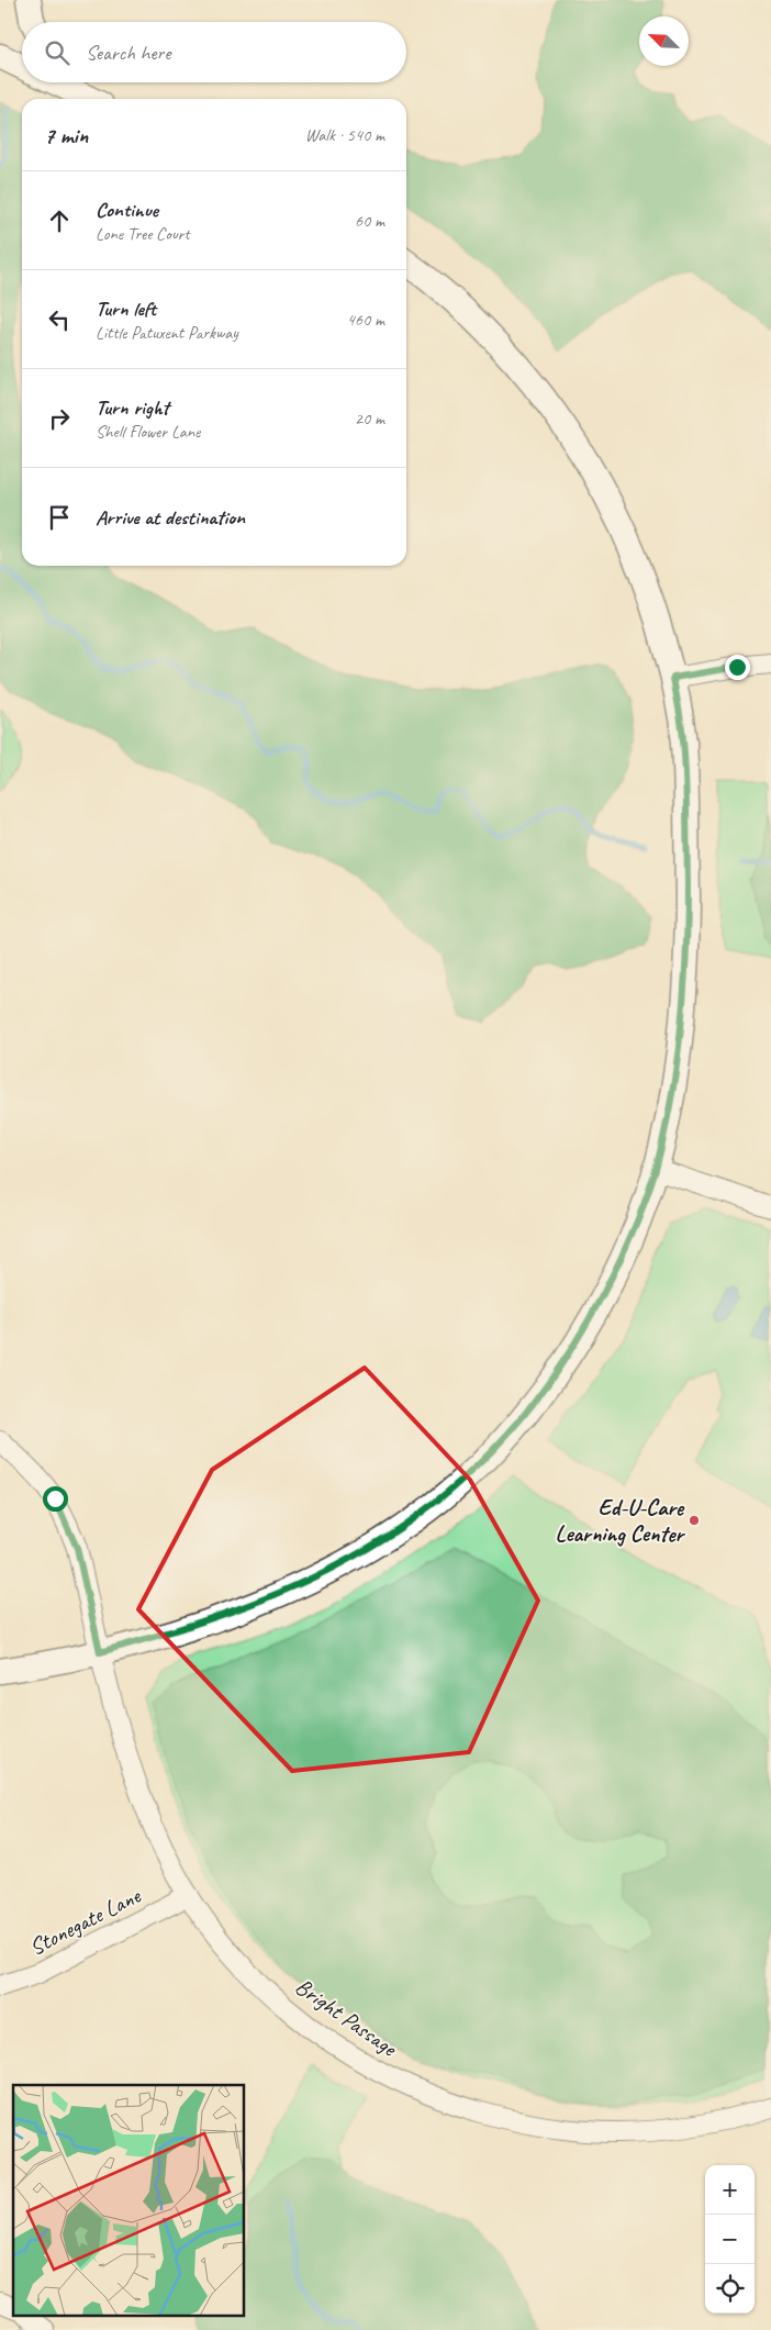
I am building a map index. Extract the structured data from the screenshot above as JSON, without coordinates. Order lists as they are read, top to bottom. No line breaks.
{"streets":{"street":["Stonegate Lane","Bright Passage"]},"crossings":[["Stonegate Lane","Bright Passage"]],"places":["Ed-U-Care Learning Center"],"north":"top left","page":{"search":"Search here","heading":["7 min","Walk · 540 m"],"list":[["Continue","Lone Tree Court","60 m"],["Turn left","Little Patuxent Parkway","460 m"],["Turn right","Shell Flower Lane","20 m"],"Arrive at destination"],"map_buttons":["+","−"]}}
